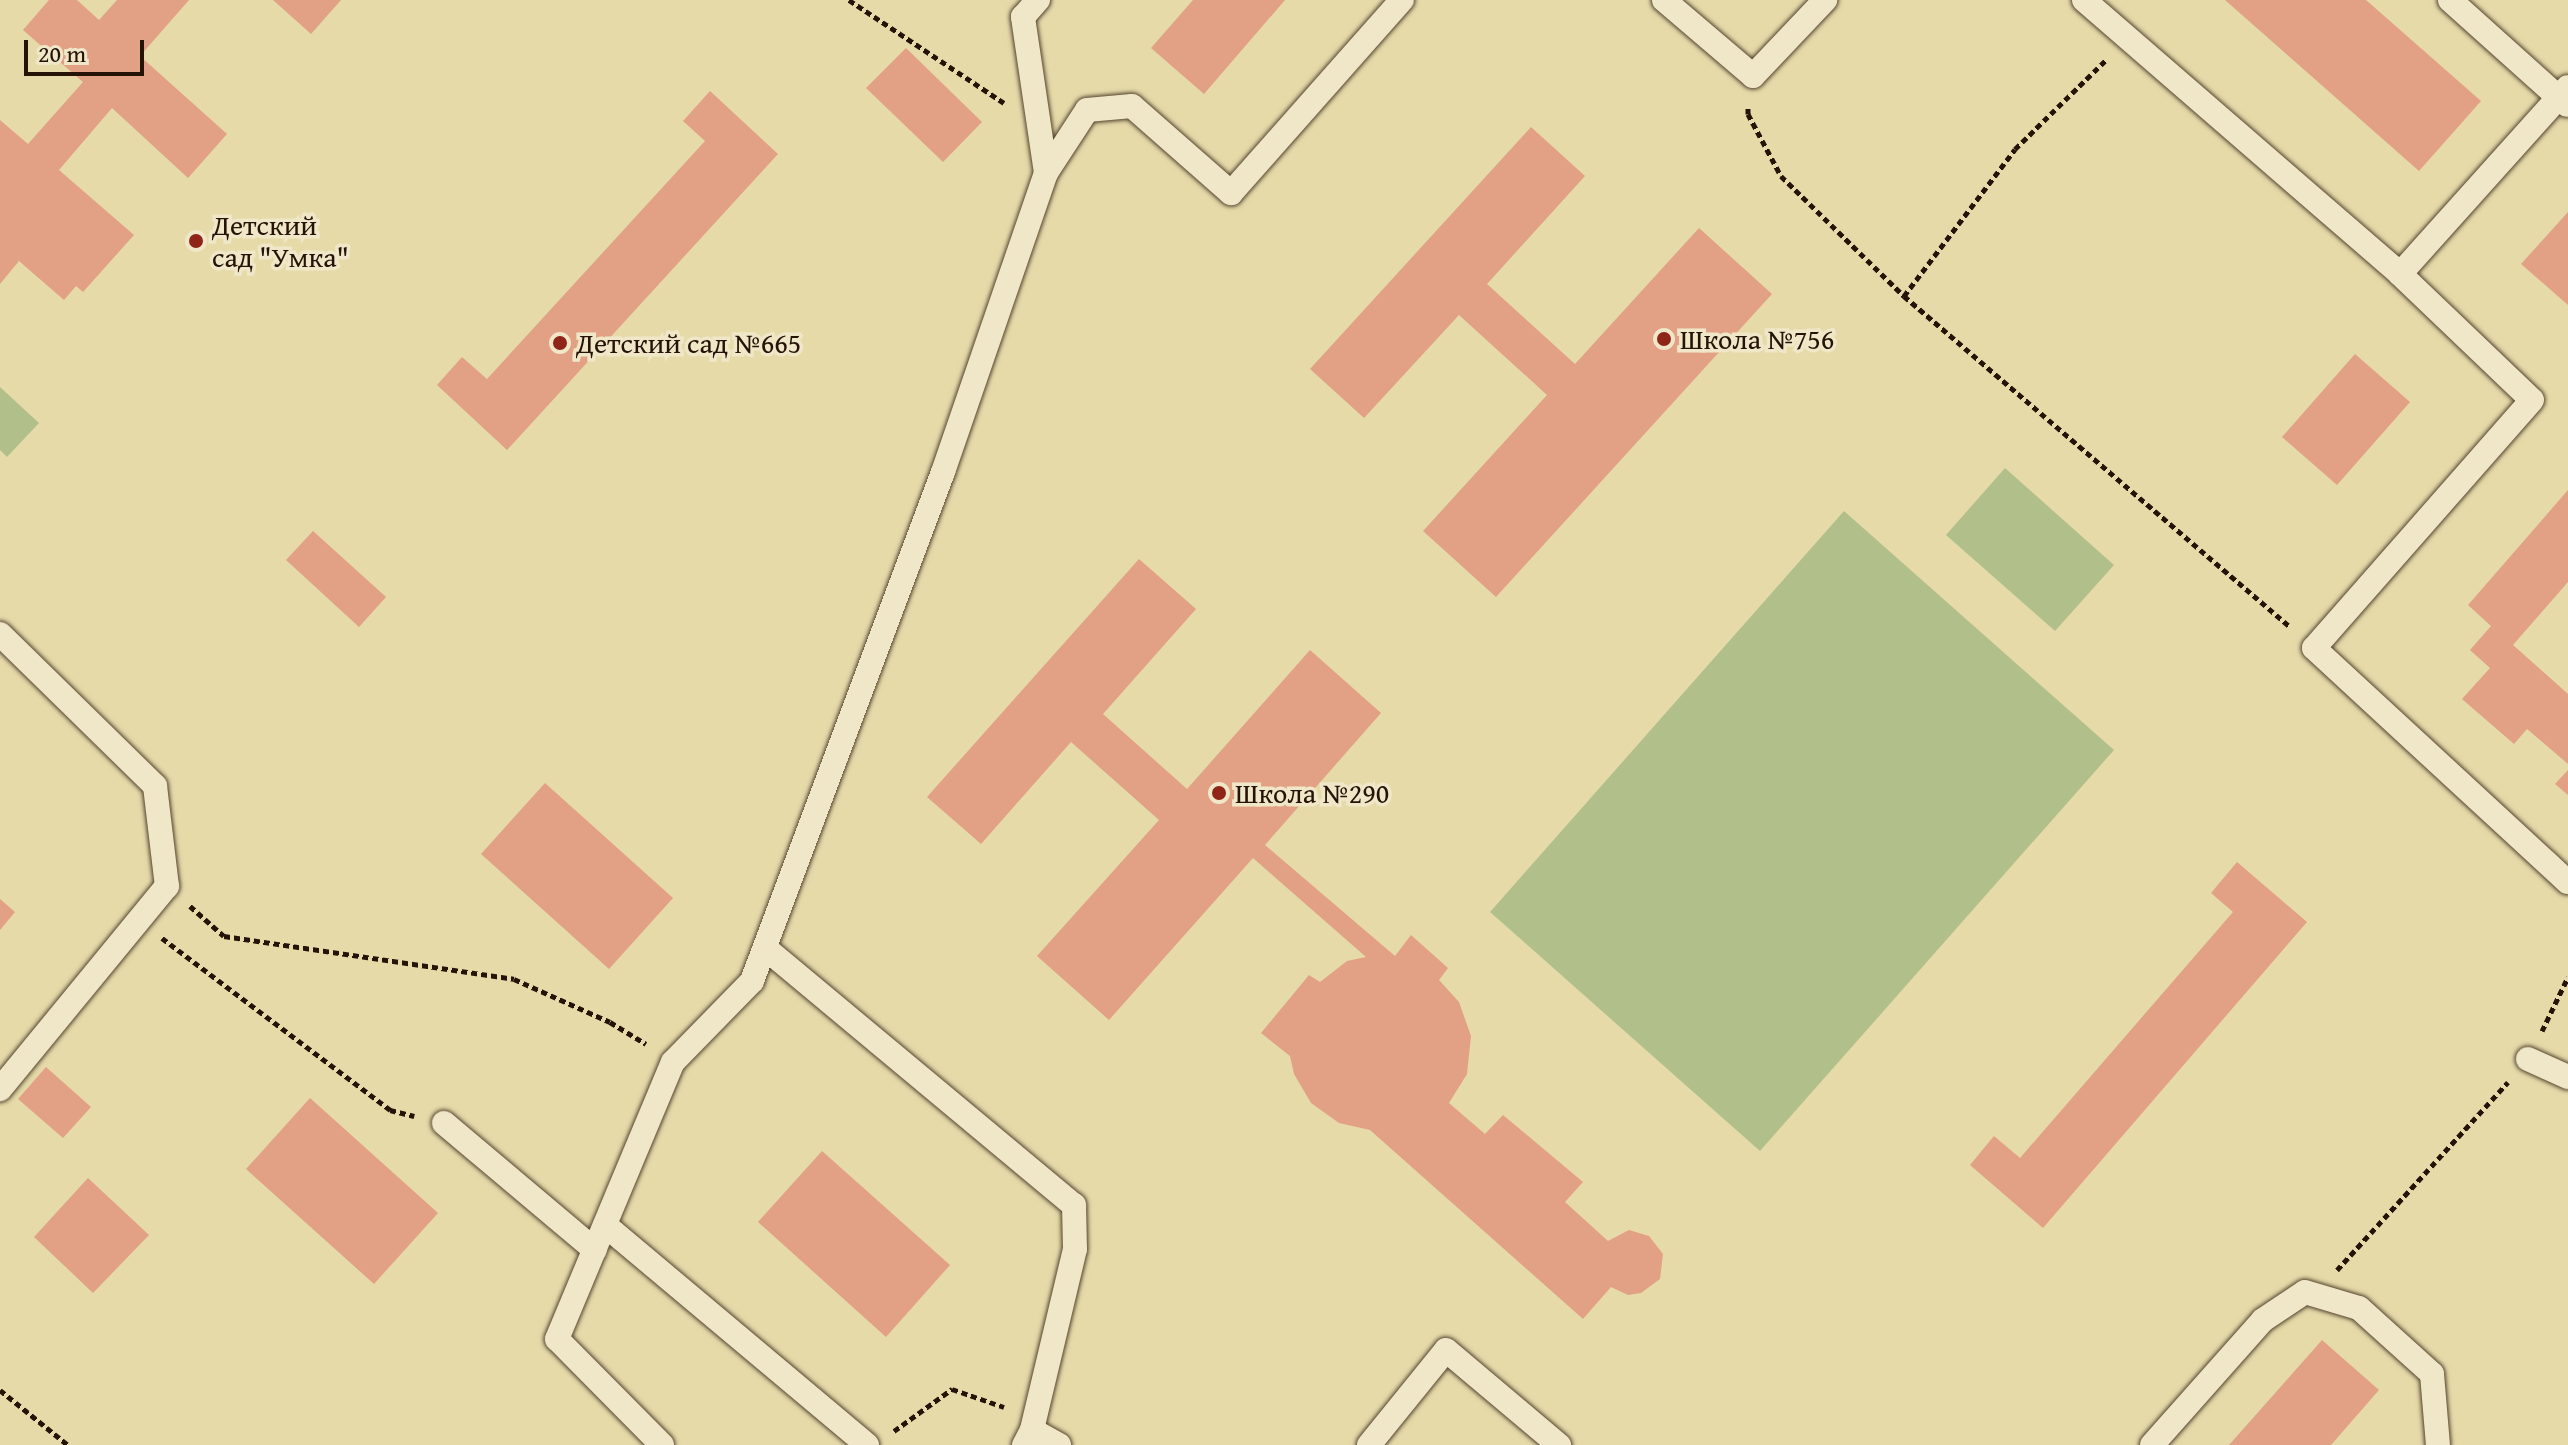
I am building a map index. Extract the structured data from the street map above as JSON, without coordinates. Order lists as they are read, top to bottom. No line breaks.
{"places":["Детский сад \"Умка\"","Школа №756","Детский сад №665","Школа №290"],"scale_bar":"20 m"}
